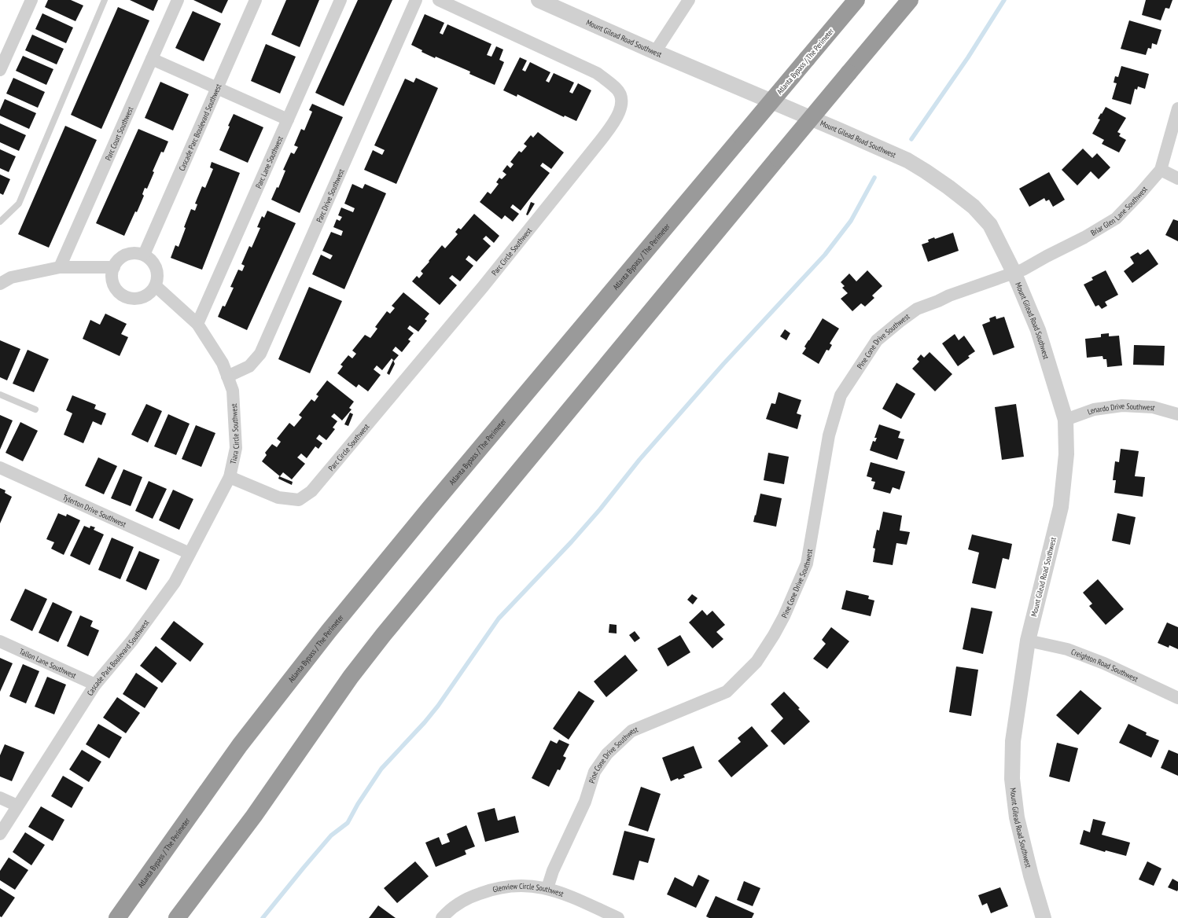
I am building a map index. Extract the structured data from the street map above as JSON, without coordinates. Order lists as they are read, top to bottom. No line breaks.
{"streets":{"highway":["Atlanta Bypass / The Perimeter"],"street":["Mount Gilead Road Southwest","Cascade Parc Boulevard Southwest","Parc Court Southwest","Parc Lane Southwest","Parc Drive Southwest","Briar Glen Lane Southwest","Parc Circle Southwest","Pine Cone Drive Southwest","Lenardo Drive Southwest","Tiara Circle Southwest","Tylerton Drive Southwest","Cascade Park Boulevard Southwest","Tallon Lane Southwest","Creighton Road Southwest","Glenview Circle Southwest"]},"crossings":[["Mount Gilead Road Southwest","Briar Glen Lane Southwest"],["Mount Gilead Road Southwest","Pine Cone Drive Southwest"],["Mount Gilead Road Southwest","Lenardo Drive Southwest"],["Mount Gilead Road Southwest","Creighton Road Southwest"],["Cascade Parc Boulevard Southwest","Tiara Circle Southwest"],["Parc Lane Southwest","Tiara Circle Southwest"],["Parc Drive Southwest","Tiara Circle Southwest"],["Briar Glen Lane Southwest","Pine Cone Drive Southwest"],["Parc Circle Southwest","Tiara Circle Southwest"],["Parc Circle Southwest","Cascade Park Boulevard Southwest"],["Pine Cone Drive Southwest","Glenview Circle Southwest"],["Tiara Circle Southwest","Cascade Park Boulevard Southwest"],["Tylerton Drive Southwest","Cascade Park Boulevard Southwest"],["Cascade Park Boulevard Southwest","Tallon Lane Southwest"]]}
